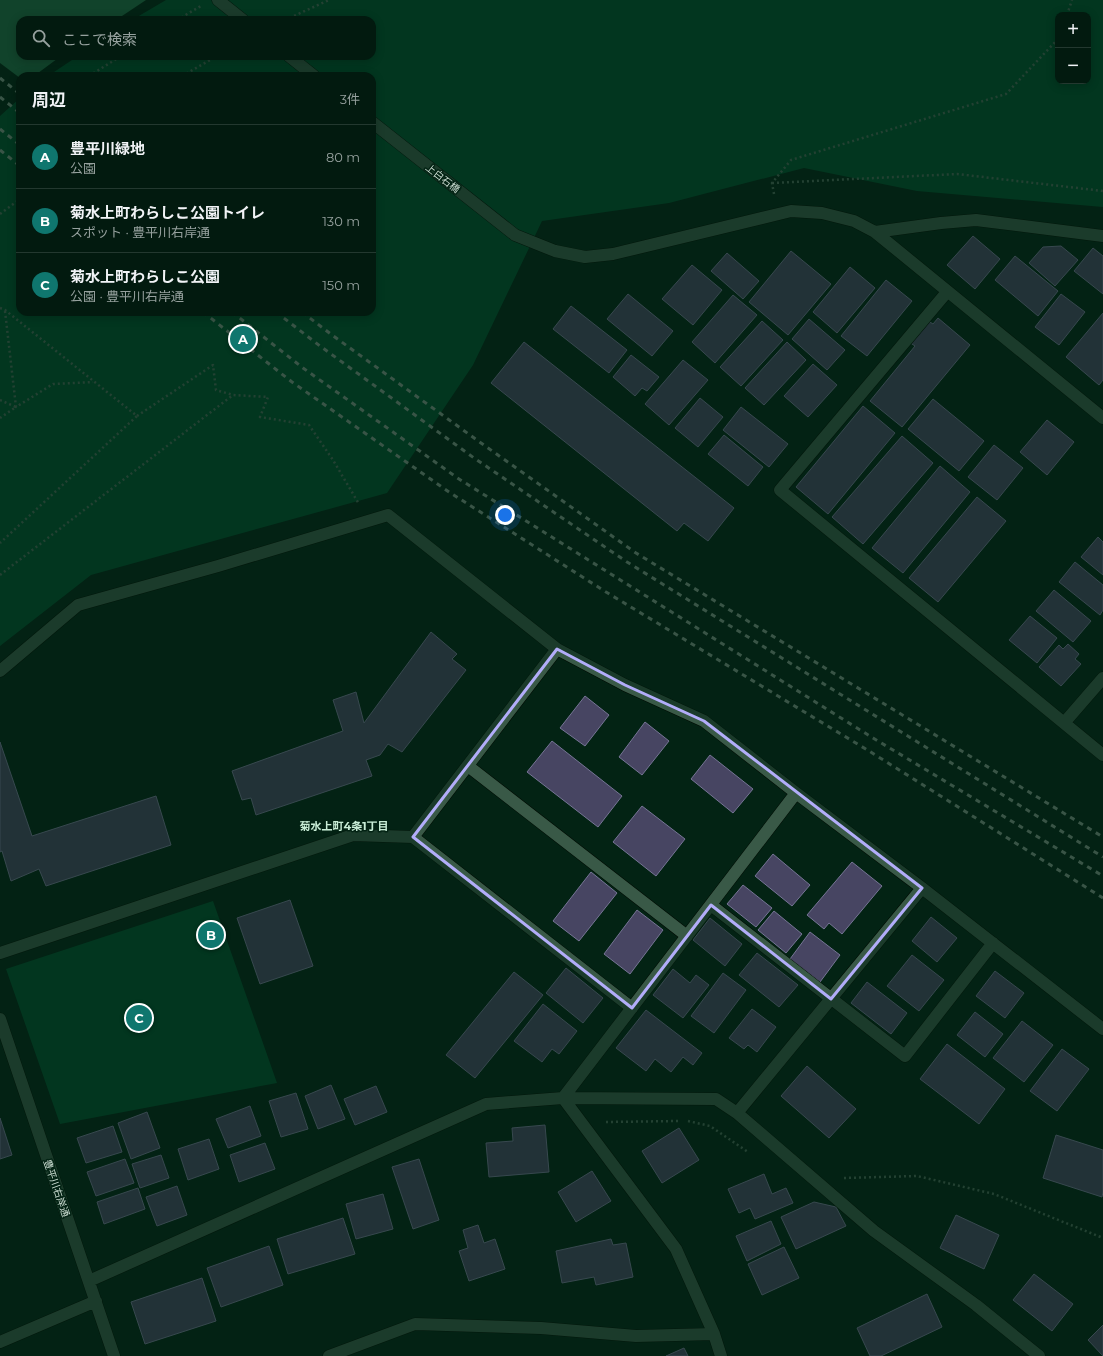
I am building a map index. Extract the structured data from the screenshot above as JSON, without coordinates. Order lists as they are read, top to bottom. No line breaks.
{"streets":{"street":["上白石橋","豊平川右岸通"]},"districts":["菊水上町4条1丁目"],"page":{"map_buttons":["+","−"],"search":"ここで検索","heading":["周辺","3件"],"list":[{"mark":"A","name":"豊平川緑地","note":"公園","value":"80 m"},{"mark":"B","name":"菊水上町わらしこ公園トイレ","note":"スポット · 豊平川右岸通","value":"130 m"},{"mark":"C","name":"菊水上町わらしこ公園","note":"公園 · 豊平川右岸通","value":"150 m"}],"pins":["A","B","C"]}}
